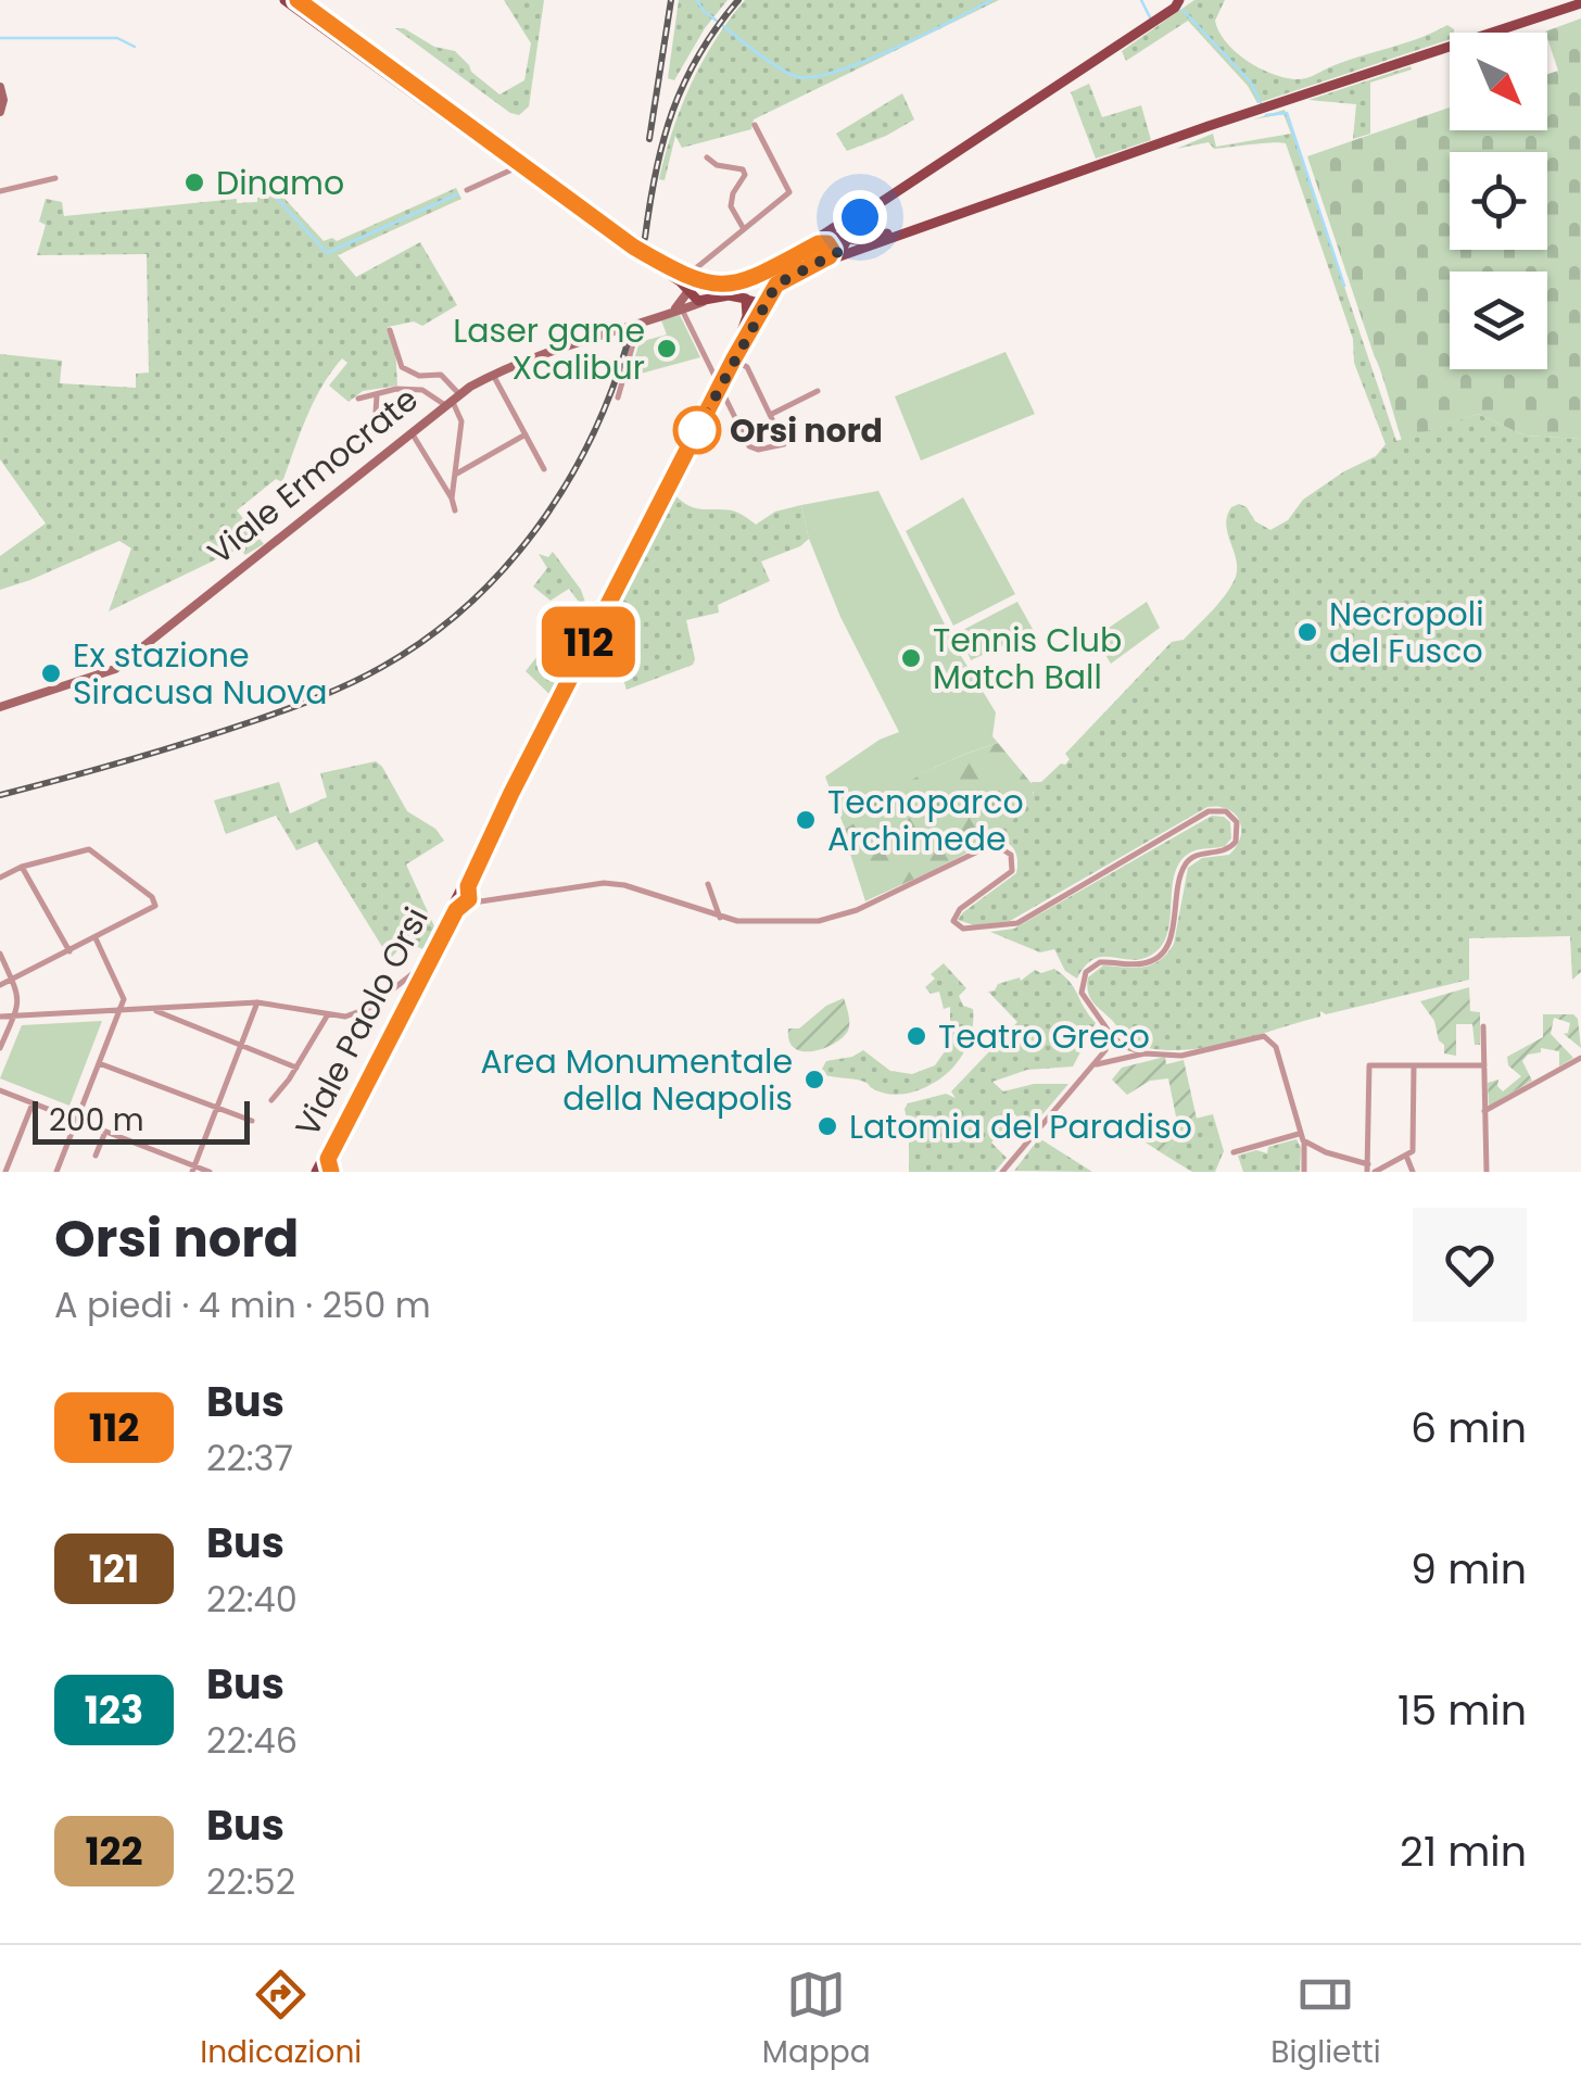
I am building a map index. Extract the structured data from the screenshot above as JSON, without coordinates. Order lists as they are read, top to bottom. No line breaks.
{"streets":{"main road":["Viale Ermocrate","Viale Paolo Orsi"]},"places":["Dinamo","Laser game Xcalibur","Orsi nord","Necropoli del Fusco","Tennis Club Match Ball","Ex stazione Siracusa Nuova","Tecnoparco Archimede","Teatro Greco","Area Monumentale della Neapolis","Latomia del Paradiso"],"lines":["bus line 112"],"scale_bar":"200 m","north":"bottom right","page":{"on_map":"112","scale":"200 m","heading":["Orsi nord","A piedi · 4 min · 250 m"],"list":[{"mark":"112","name":"Bus","note":"22:37","value":"6 min"},{"mark":"121","name":"Bus","note":"22:40","value":"9 min"},{"mark":"123","name":"Bus","note":"22:46","value":"15 min"},{"mark":"122","name":"Bus","note":"22:52","value":"21 min"}],"tabs":["Indicazioni","Mappa","Biglietti"]}}
